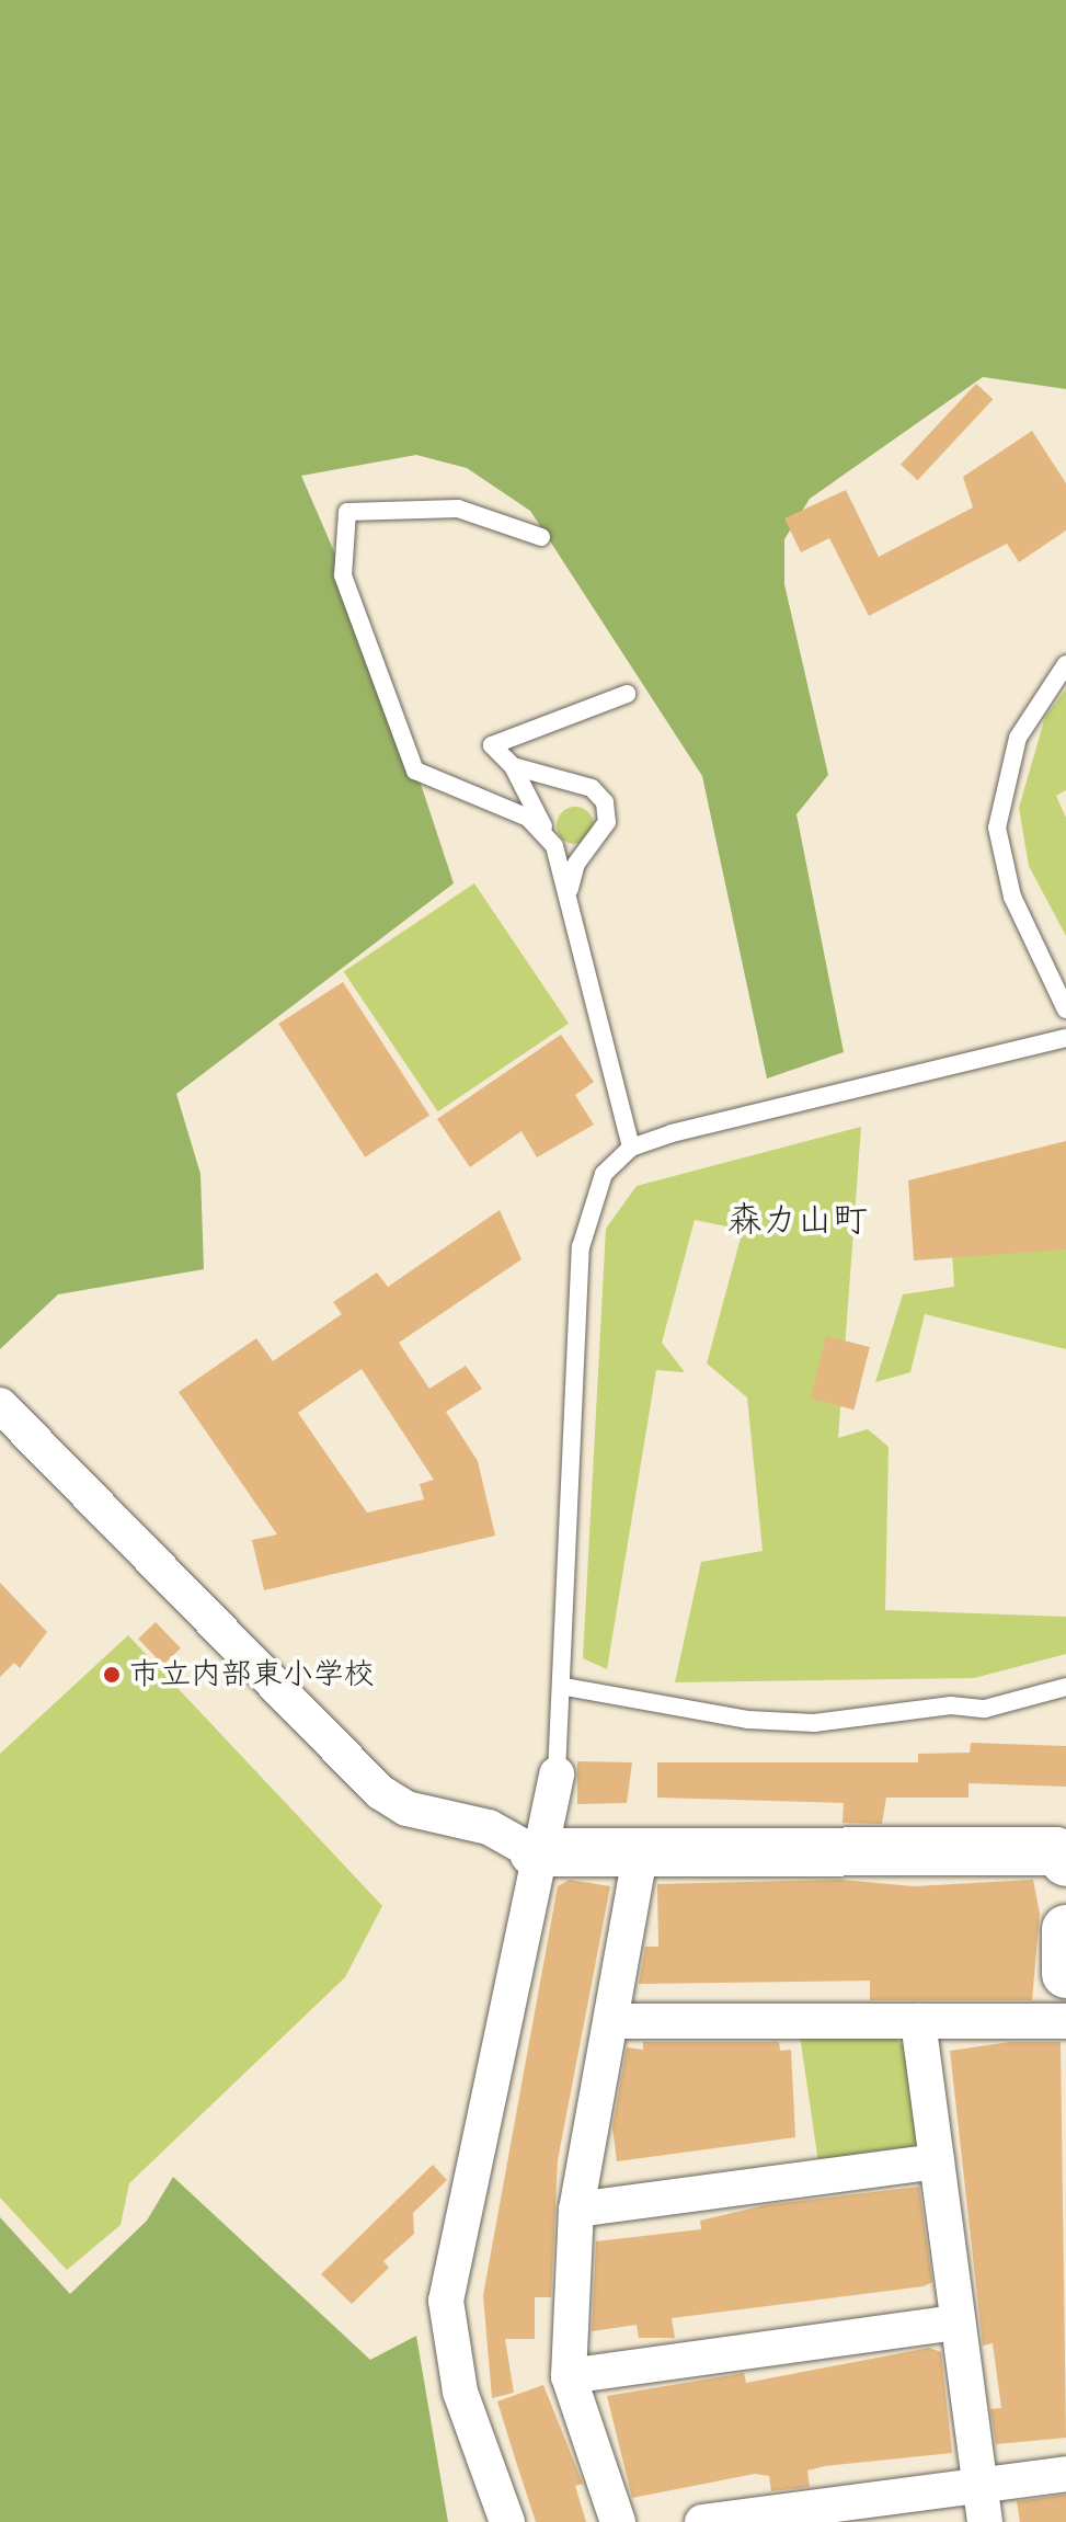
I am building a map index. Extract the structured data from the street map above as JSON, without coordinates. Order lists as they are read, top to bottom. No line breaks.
{"districts":["森カ山町"],"places":["市立内部東小学校"]}
